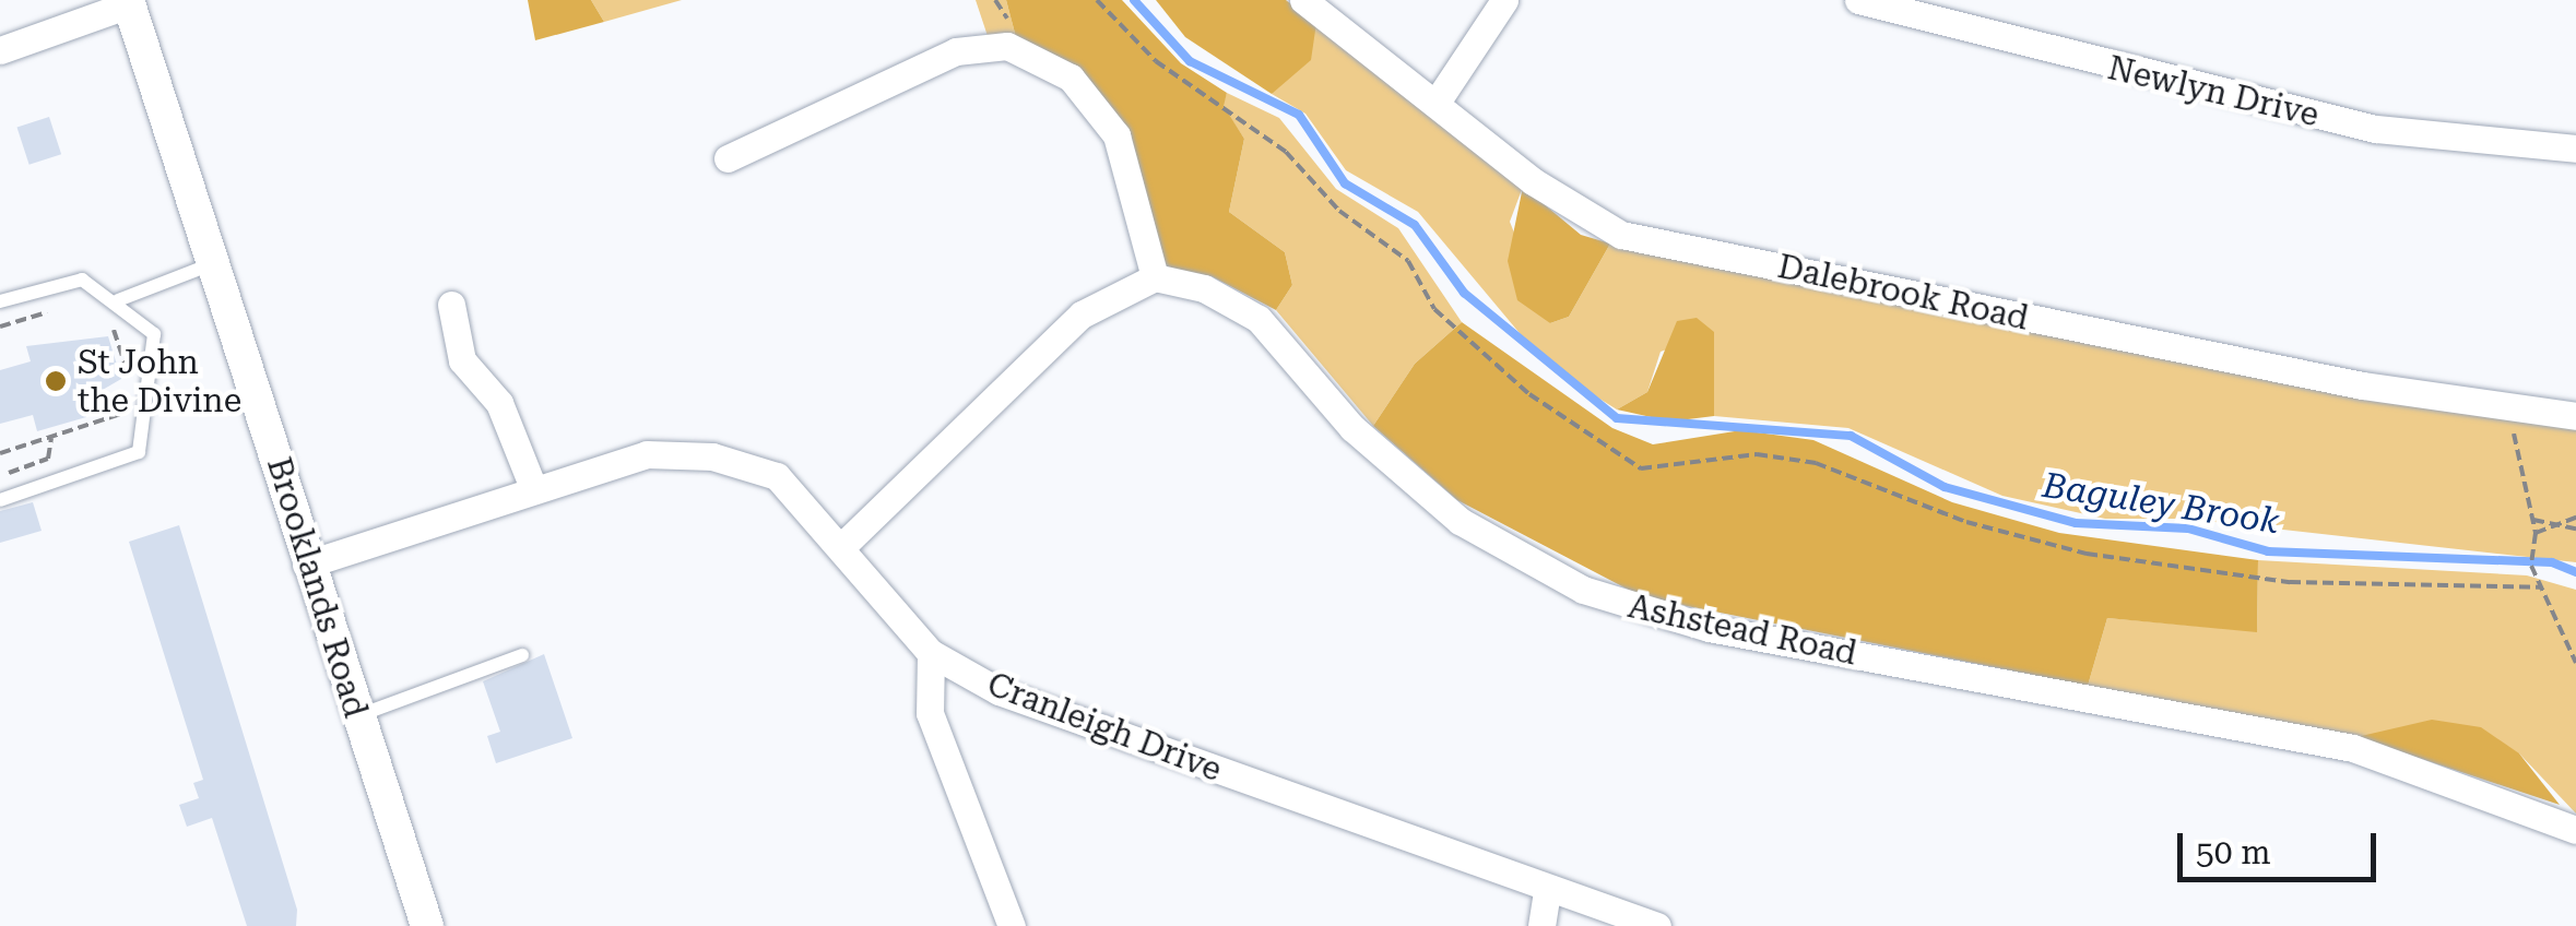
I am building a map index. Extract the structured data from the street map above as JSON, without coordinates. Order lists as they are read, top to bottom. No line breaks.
{"streets":{"street":["Newlyn Drive","Dalebrook Road","Brooklands Road","Ashstead Road","Cranleigh Drive"]},"crossings":[["Brooklands Road","Cranleigh Drive"]],"water":["Baguley Brook"],"places":["St John the Divine"],"scale_bar":"50 m"}
